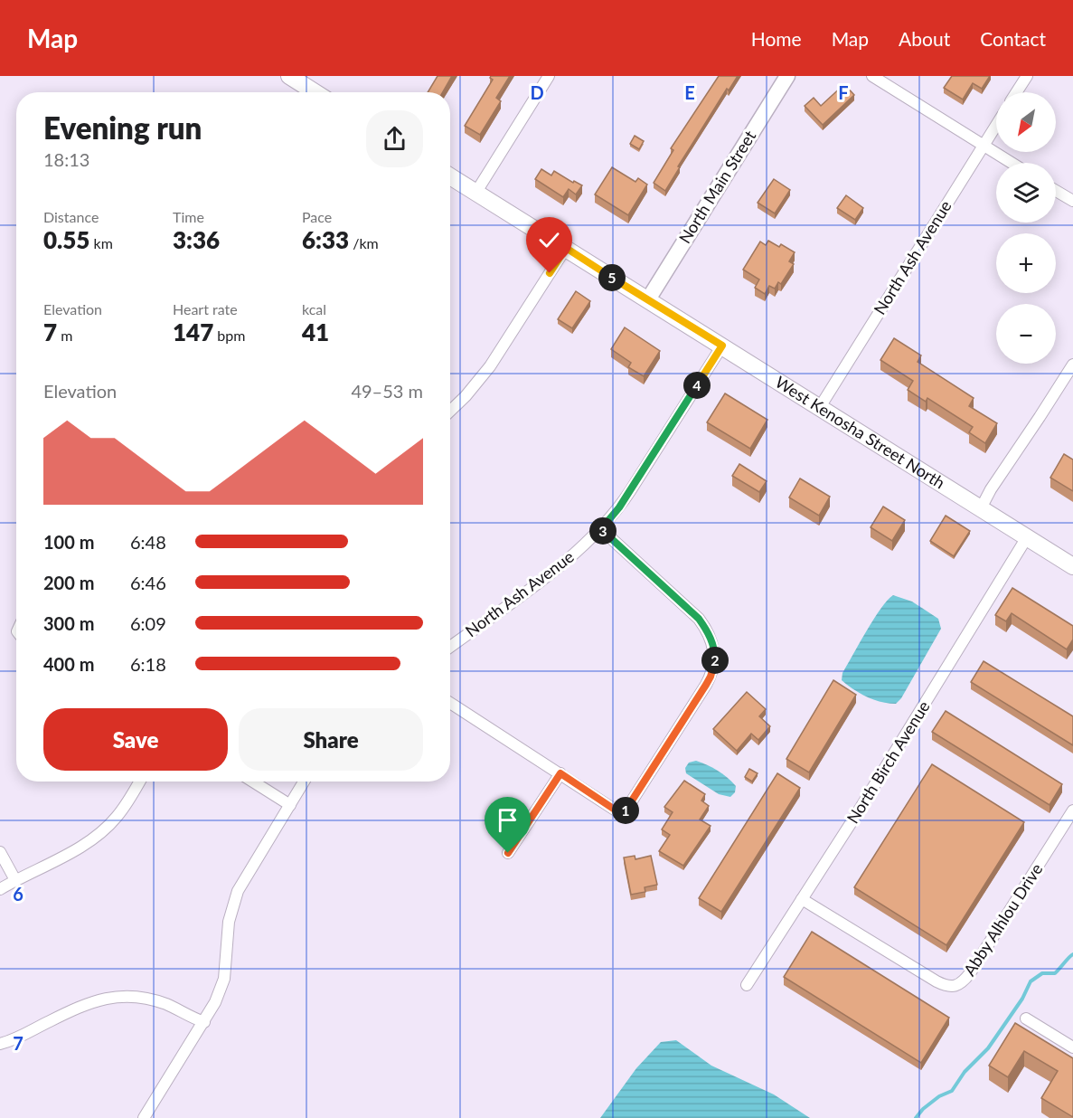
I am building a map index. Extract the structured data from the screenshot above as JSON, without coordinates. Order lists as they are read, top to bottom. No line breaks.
{"streets":{"main road":["North Main Street","West Kenosha Street North"],"street":["North Ash Avenue","North Birch Avenue","Abby Alhlou Drive"]},"crossings":[["North Main Street","West Kenosha Street North"],["North Ash Avenue","West Kenosha Street North"],["West Kenosha Street North","North Birch Avenue"],["North Birch Avenue","Abby Alhlou Drive"]],"north":"bottom left","page":{"header":"Map","nav":["Home","Map","About","Contact"],"map_buttons":["+","−"],"heading":["Evening run","18:13"],"stats":[["Distance","0.55 km"],["Time","3:36"],["Pace","6:33 /km"],["Elevation","7 m"],["Heart rate","147 bpm"],["kcal","41"]],"pins":["5","4","3","2","1"],"chart":["Elevation","49–53 m"],"list":[{"name":"100 m","note":"6:48"},{"name":"200 m","note":"6:46"},{"name":"300 m","note":"6:09"},{"name":"400 m","note":"6:18"}],"buttons":["Save","Share"]},"grid":{"columns":["D","E","F"],"rows":["6","7"]}}
